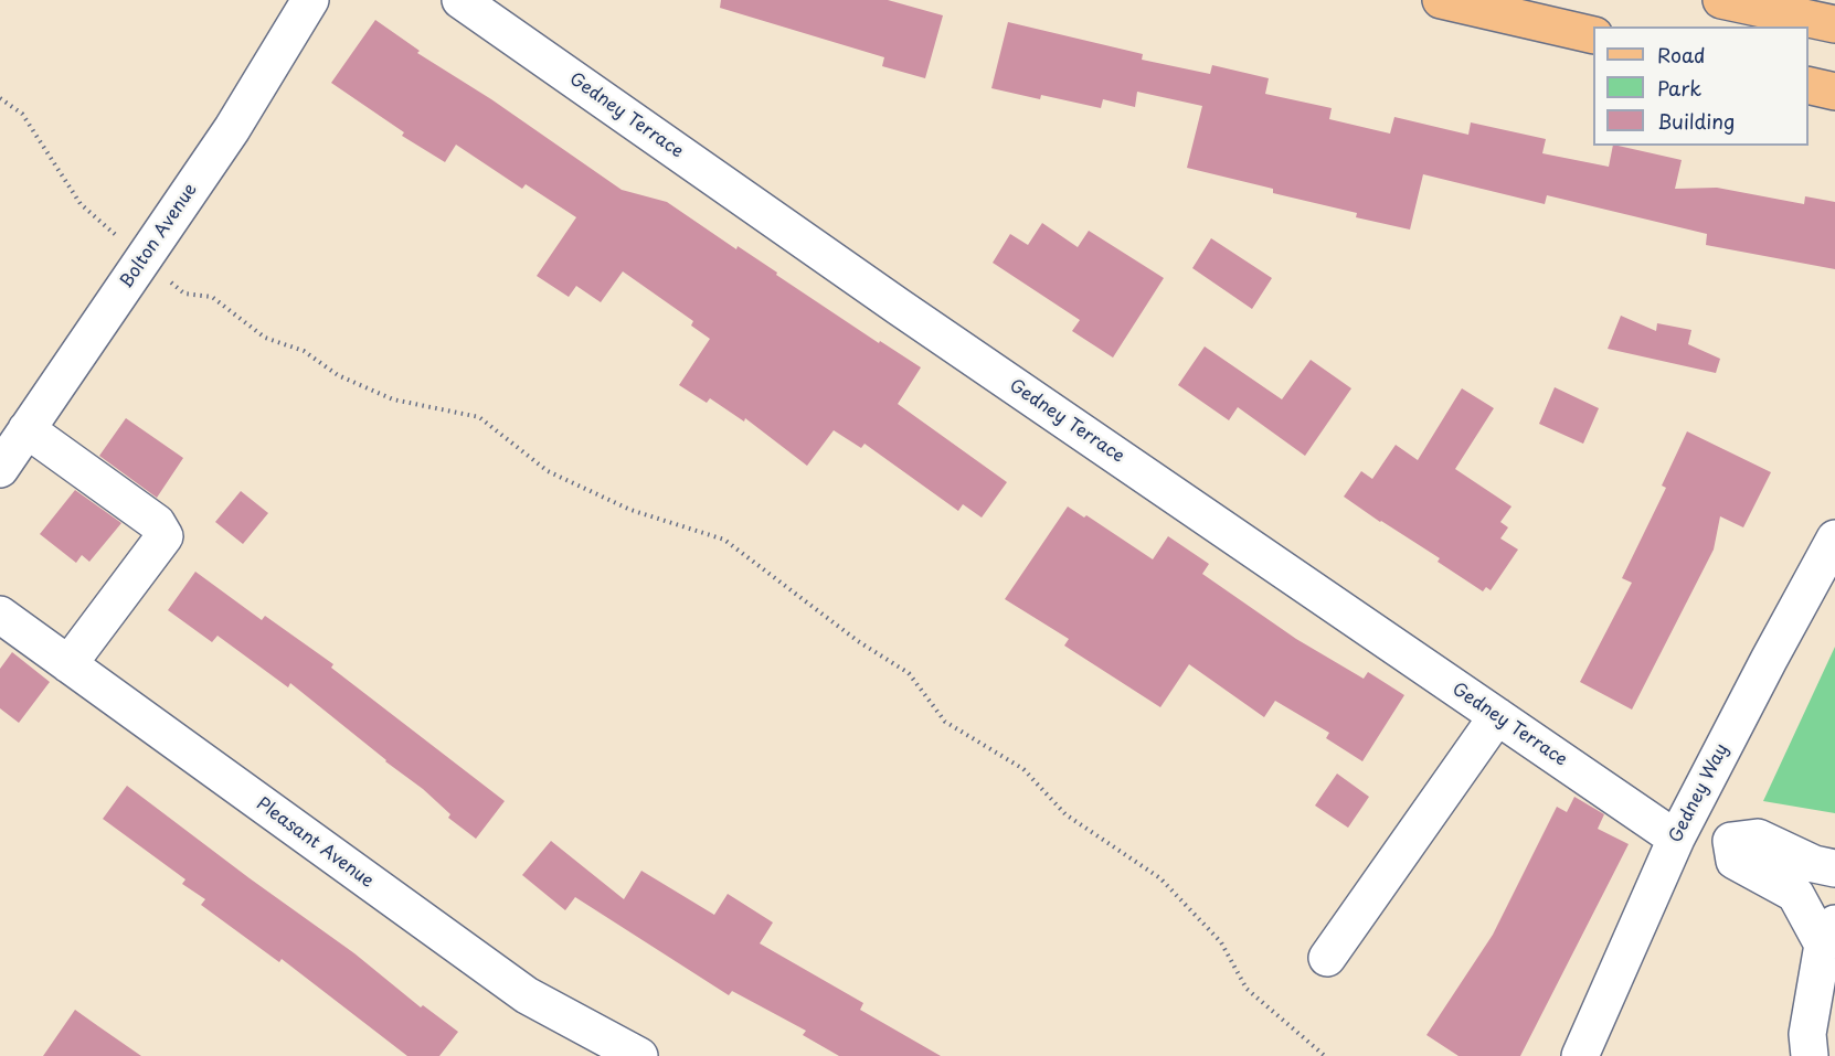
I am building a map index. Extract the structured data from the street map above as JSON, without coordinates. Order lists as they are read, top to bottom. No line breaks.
{"streets":{"street":["Gedney Terrace","Bolton Avenue","Gedney Way","Pleasant Avenue"]},"crossings":[["Gedney Terrace","Gedney Way"]],"legend":["Road","Park","Building"]}
